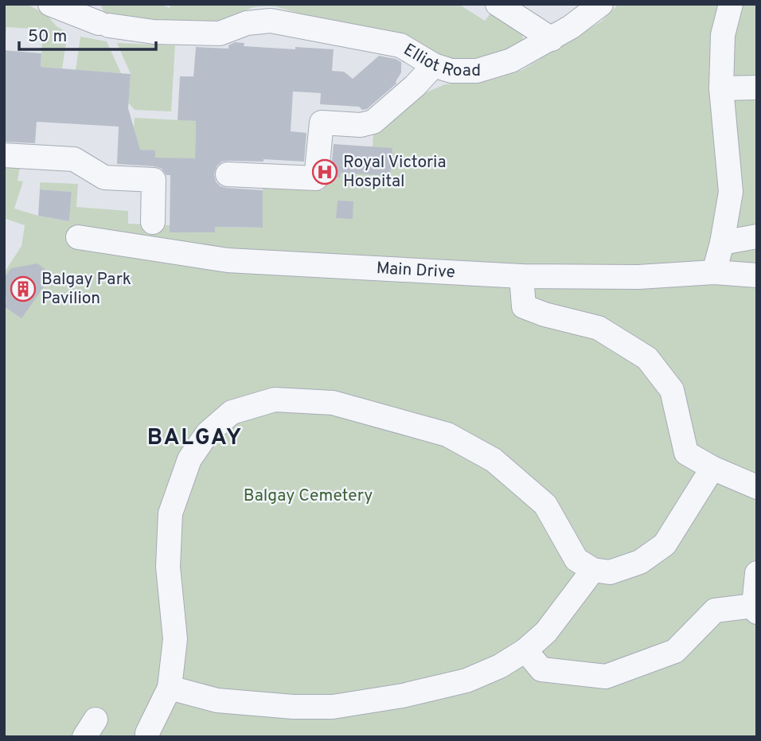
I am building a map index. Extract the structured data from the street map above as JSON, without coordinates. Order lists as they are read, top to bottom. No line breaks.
{"streets":{"street":["Elliot Road","Main Drive"]},"districts":["BALGAY"],"parks":["Balgay Cemetery"],"places":{"hospital":["Royal Victoria Hospital"],"building":["Balgay Park Pavilion"]},"scale_bar":"50 m"}
